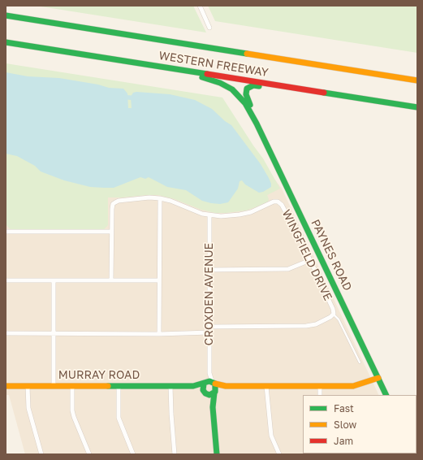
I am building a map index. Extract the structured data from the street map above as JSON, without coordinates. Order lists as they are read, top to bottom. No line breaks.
{"streets":{"main road":["WESTERN FREEWAY","PAYNES ROAD","MURRAY ROAD"],"street":["WINGFIELD DRIVE","CROXDEN AVENUE"]},"crossings":[["WINGFIELD DRIVE","CROXDEN AVENUE"],["PAYNES ROAD","MURRAY ROAD"],["CROXDEN AVENUE","MURRAY ROAD"]],"legend":["Fast","Slow","Jam"]}
